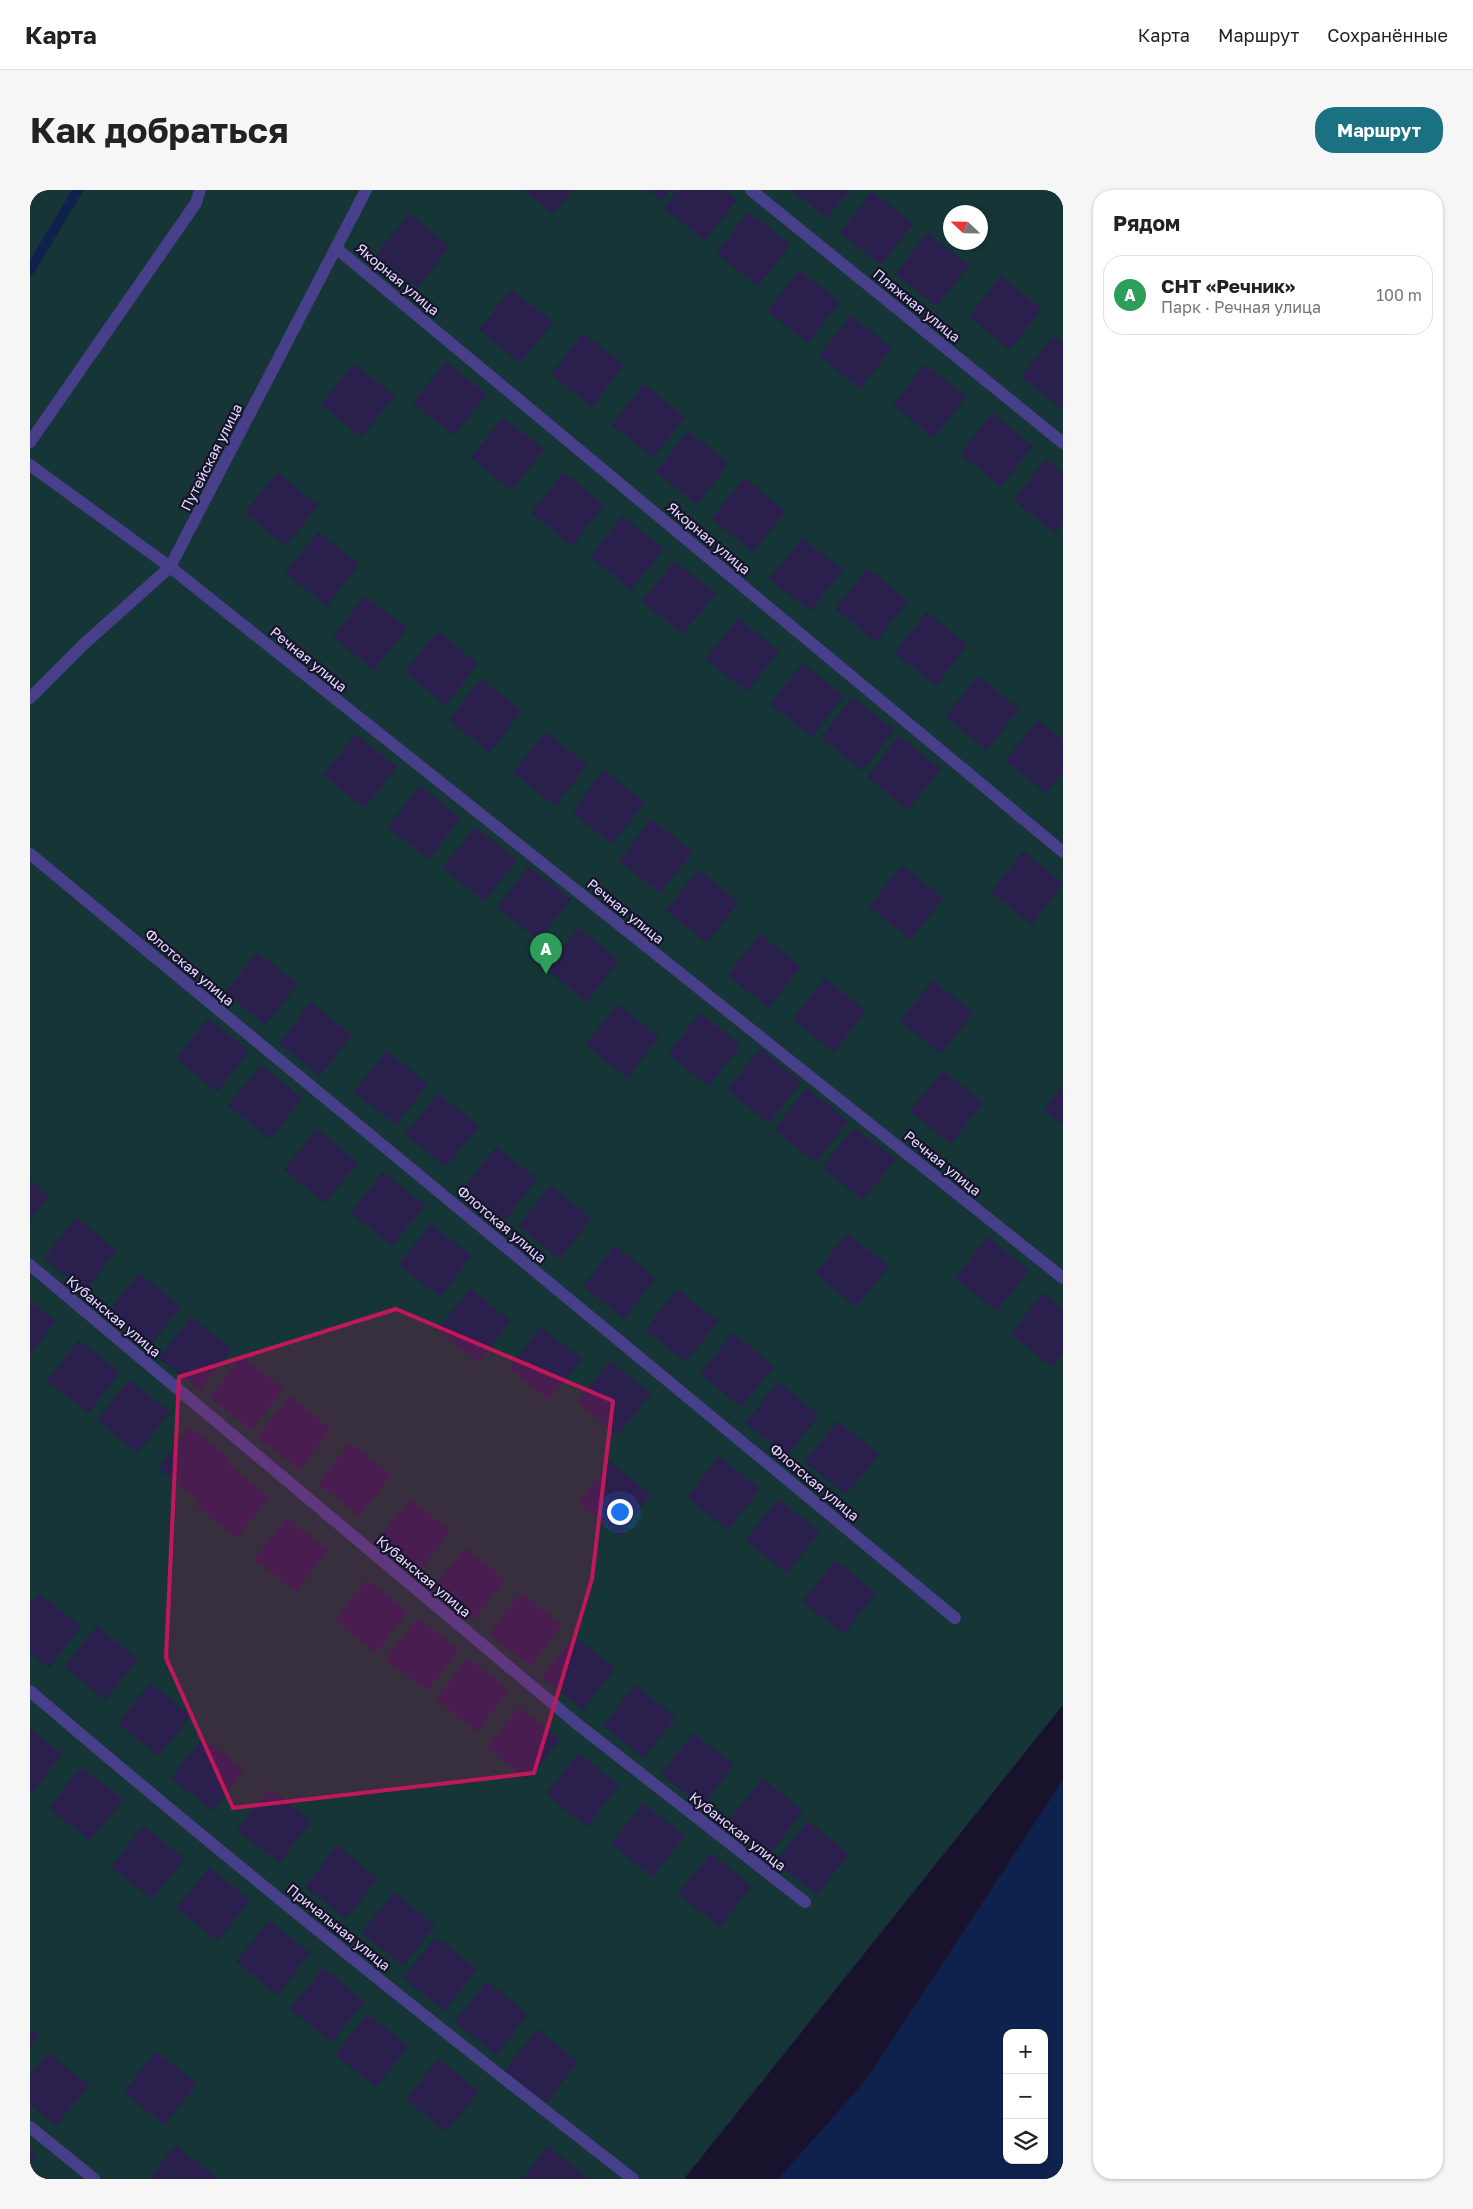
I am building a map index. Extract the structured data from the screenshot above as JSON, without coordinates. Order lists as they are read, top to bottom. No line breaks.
{"streets":{"street":["Якорная улица","Пляжная улица","Путейская улица","Речная улица","Флотская улица","Кубанская улица","Причальная улица"]},"crossings":[["Якорная улица","Путейская улица"],["Путейская улица","Речная улица"]],"north":"left","page":{"header":"Карта","nav":["Карта","Маршрут","Сохранённые"],"buttons":"Маршрут","title":"Как добраться","heading":"Рядом","list":[{"mark":"A","name":"СНТ «Речник»","note":"Парк · Речная улица","value":"100 m"}],"pins":"A","map_buttons":["+","−"]}}
